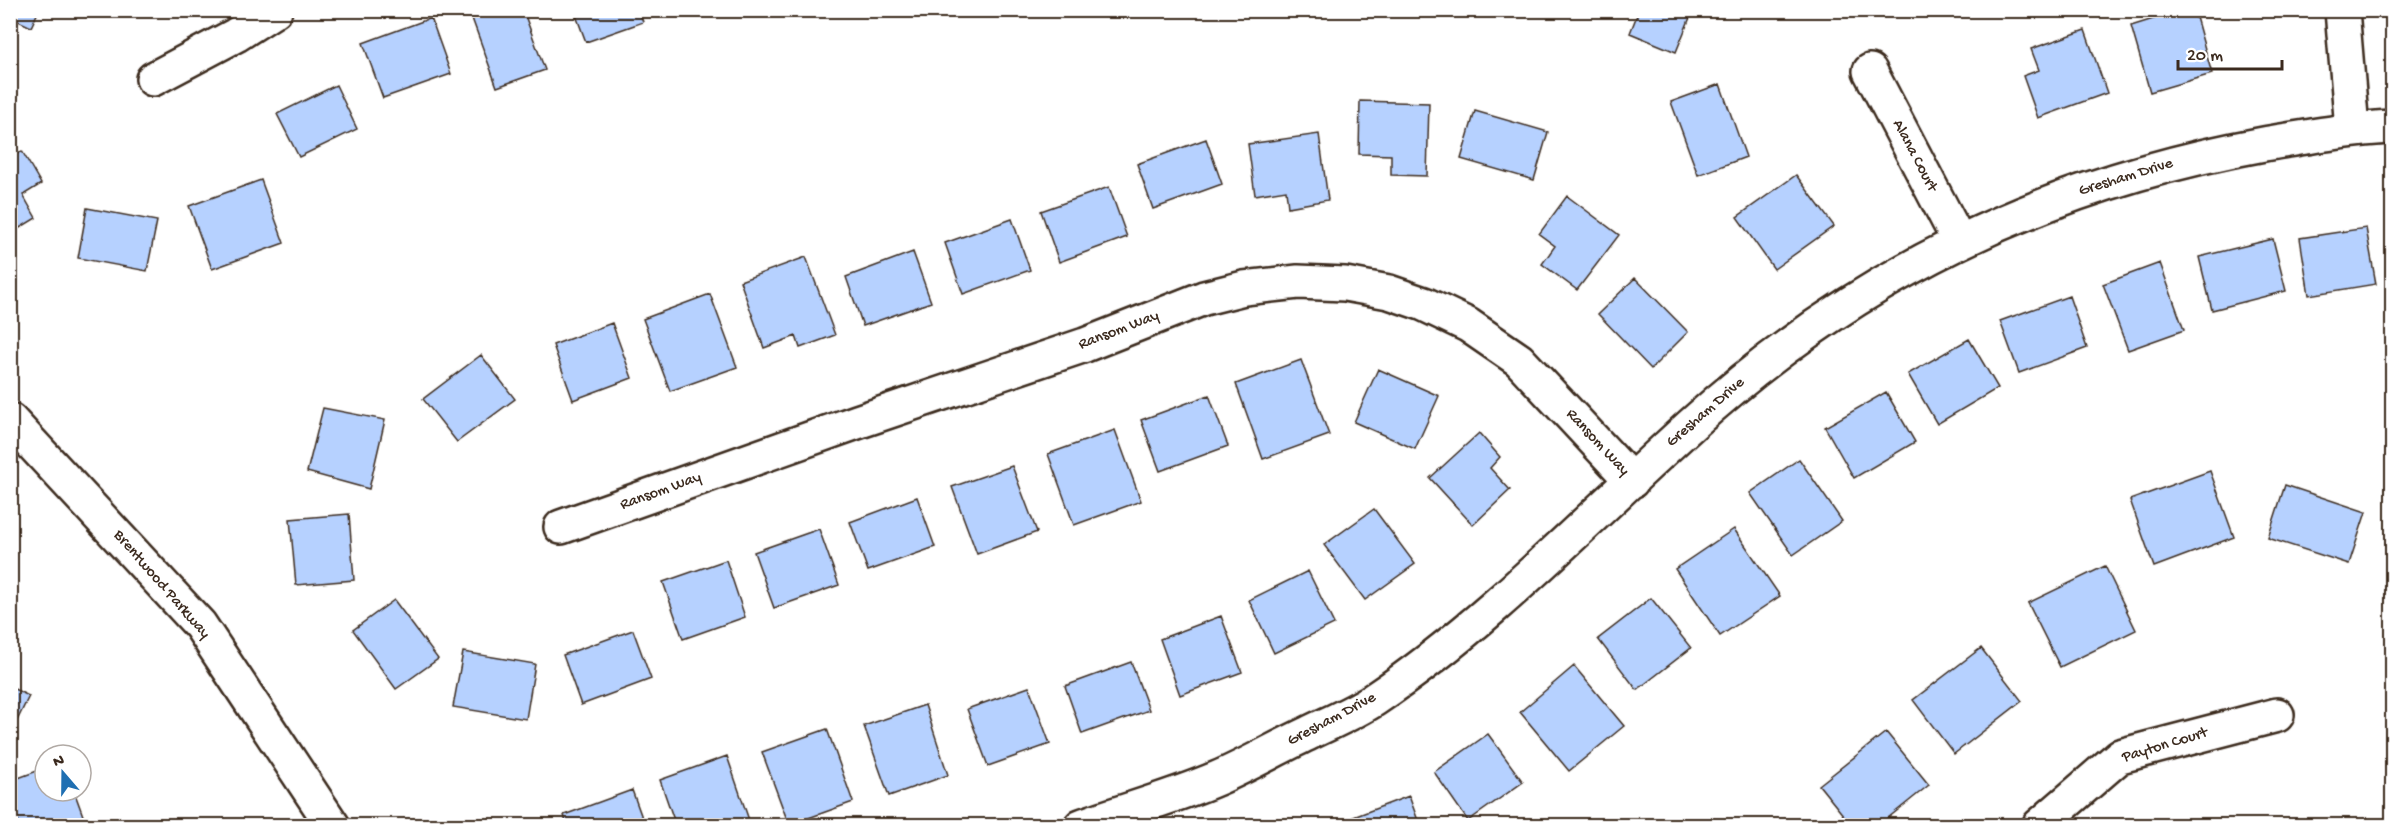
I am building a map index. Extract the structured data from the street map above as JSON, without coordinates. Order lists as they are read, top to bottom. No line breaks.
{"streets":{"street":["Alana Court","Gresham Drive","Ransom Way","Brentwood Parkway","Payton Court"]},"crossings":[["Alana Court","Gresham Drive"],["Gresham Drive","Ransom Way"]],"scale_bar":"20 m","north":"top"}
